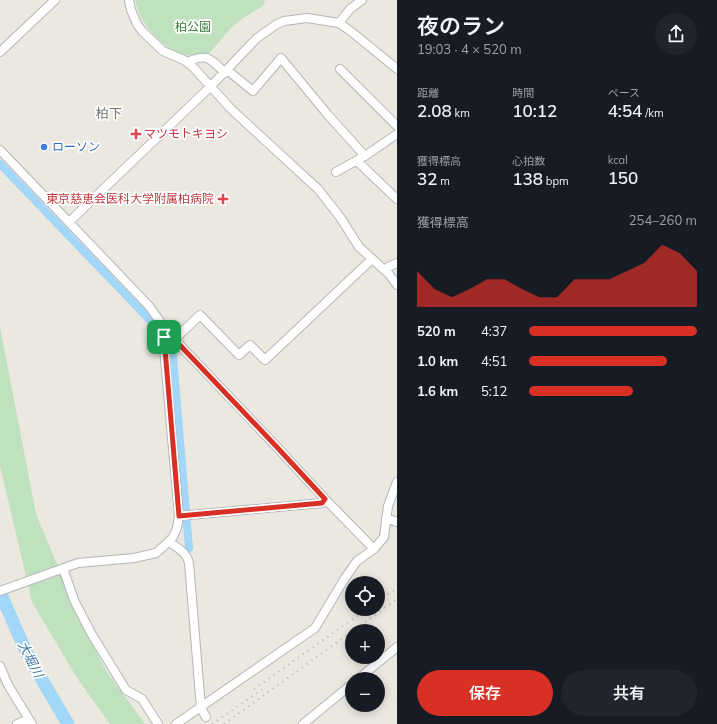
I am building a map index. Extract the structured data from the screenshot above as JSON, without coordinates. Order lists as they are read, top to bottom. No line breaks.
{"districts":["柏下"],"water":["大堀川"],"parks":["柏公園"],"places":{"health":["マツモトキヨシ","東京慈恵会医科大学附属柏病院"],"other":["ローソン"]},"page":{"heading":["夜のラン","19:03 · 4 × 520 m"],"stats":[["距離","2.08 km"],["時間","10:12"],["ペース","4:54 /km"],["獲得標高","32 m"],["心拍数","138 bpm"],["kcal","150"]],"chart":["獲得標高","254–260 m"],"list":[{"name":"520 m","note":"4:37"},{"name":"1.0 km","note":"4:51"},{"name":"1.6 km","note":"5:12"}],"map_buttons":["+","−"],"buttons":["保存","共有"]}}
